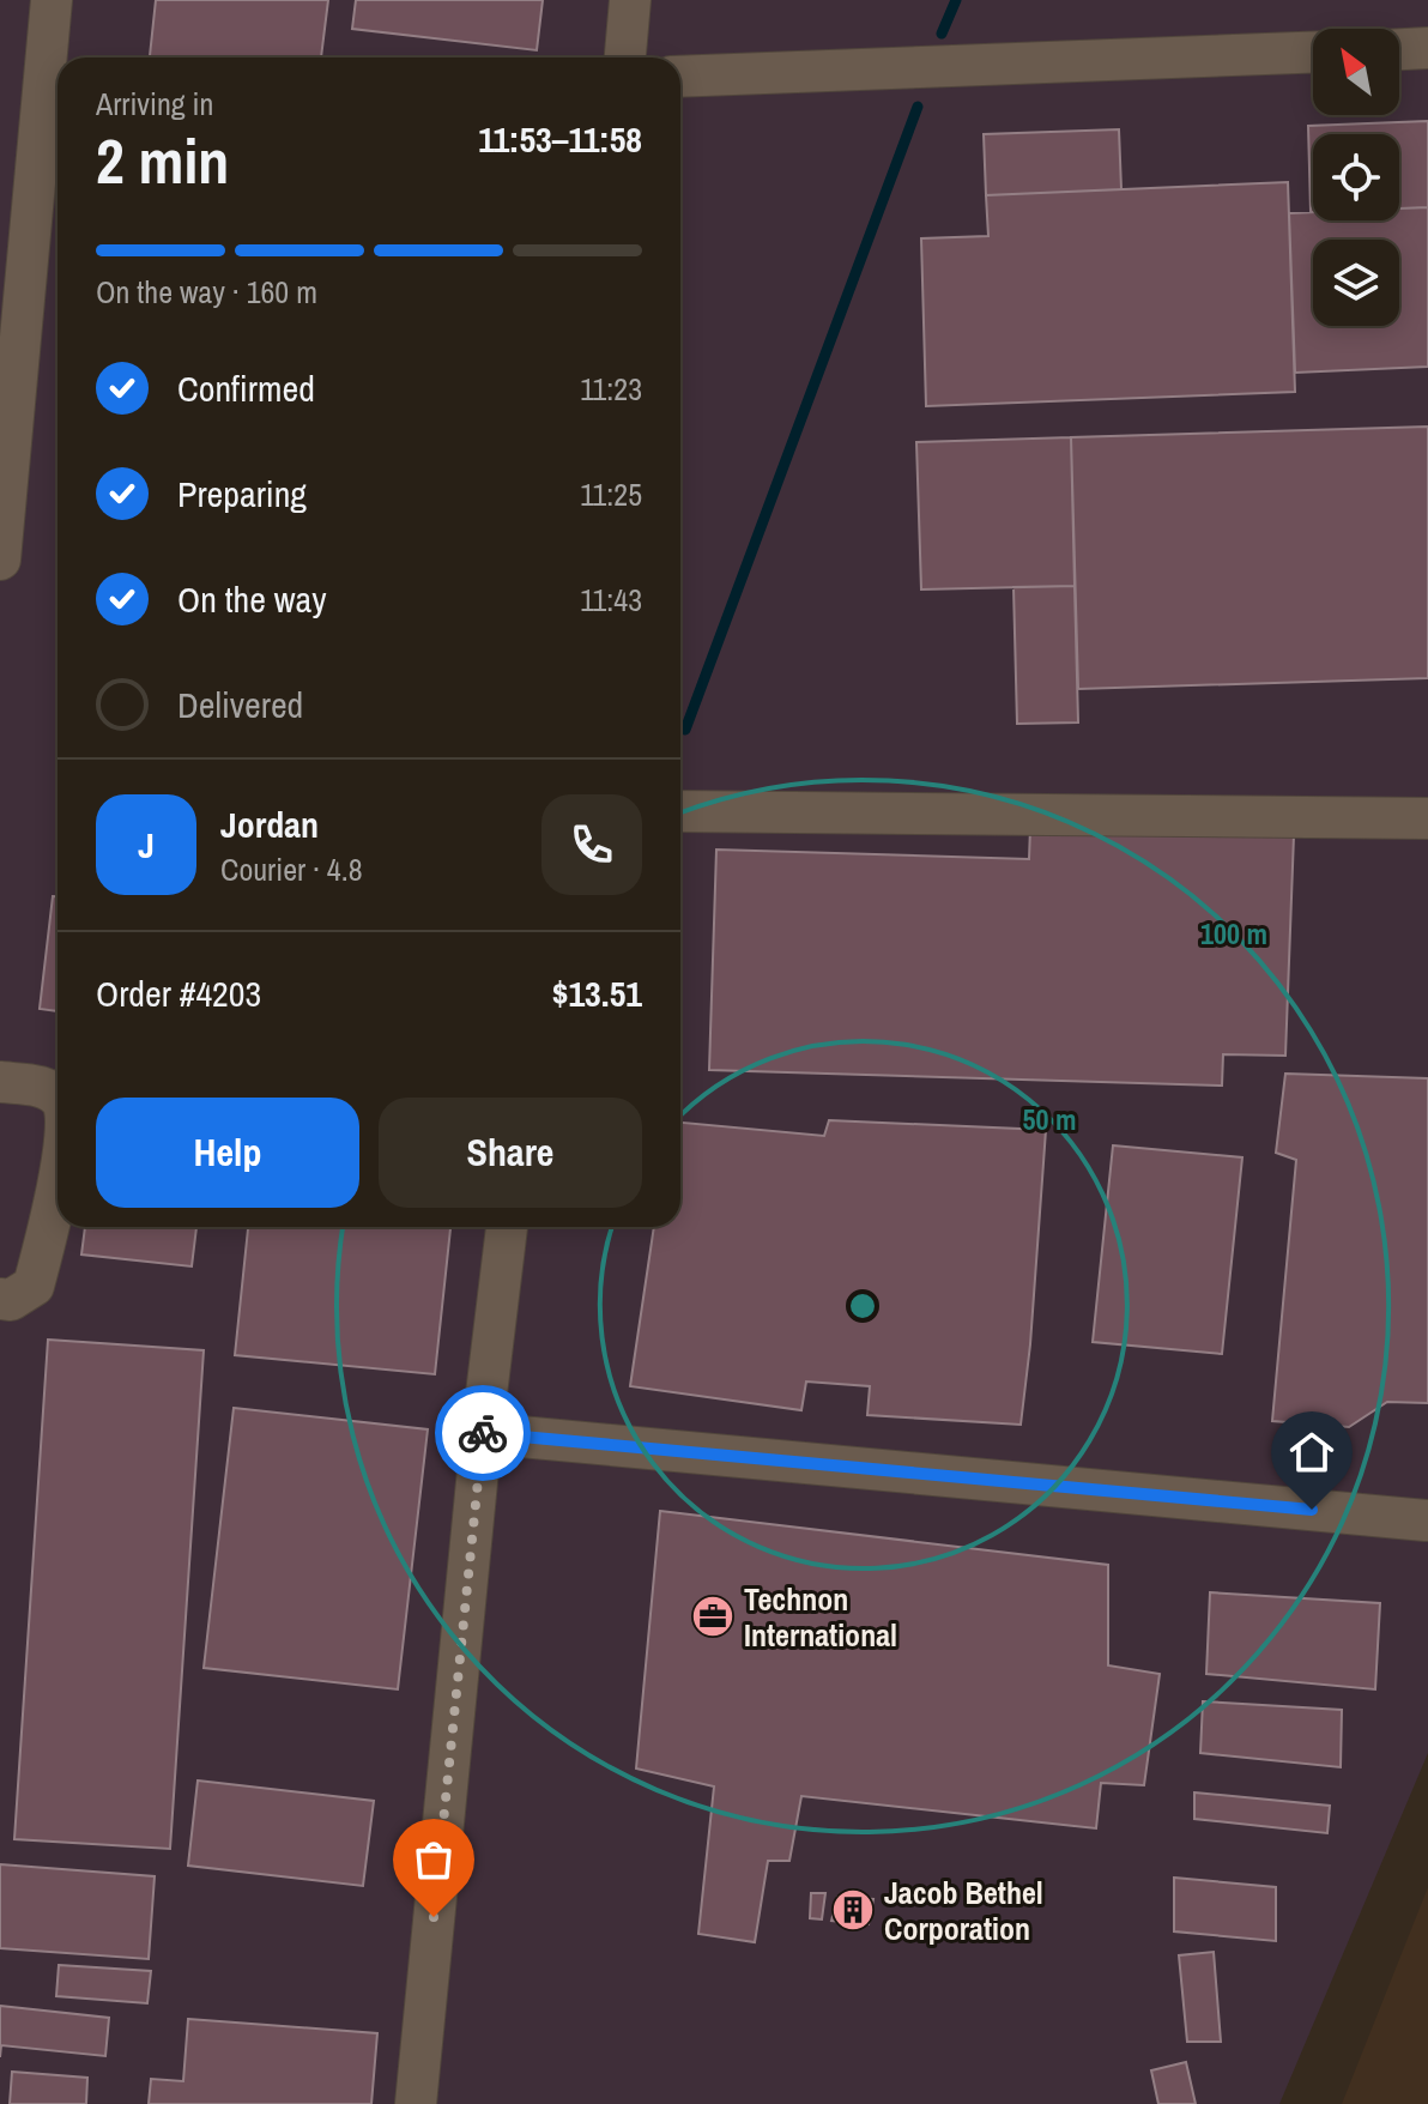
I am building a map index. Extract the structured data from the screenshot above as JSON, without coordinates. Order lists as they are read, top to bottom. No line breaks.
{"places":{"office":["Technon International"],"building":["Jacob Bethel Corporation"]},"north":"top left","page":{"heading":["2 min","Arriving in","11:53–11:58"],"panel":["Jordan","Courier · 4.8","Order #4203","$13.51"],"bar":"On the way · 160 m","list":[["Confirmed","11:23"],["Preparing","11:25"],["On the way","11:43"],"Delivered"],"round":"J","buttons":["Help","Share"]},"rings":["100 m","50 m"]}
